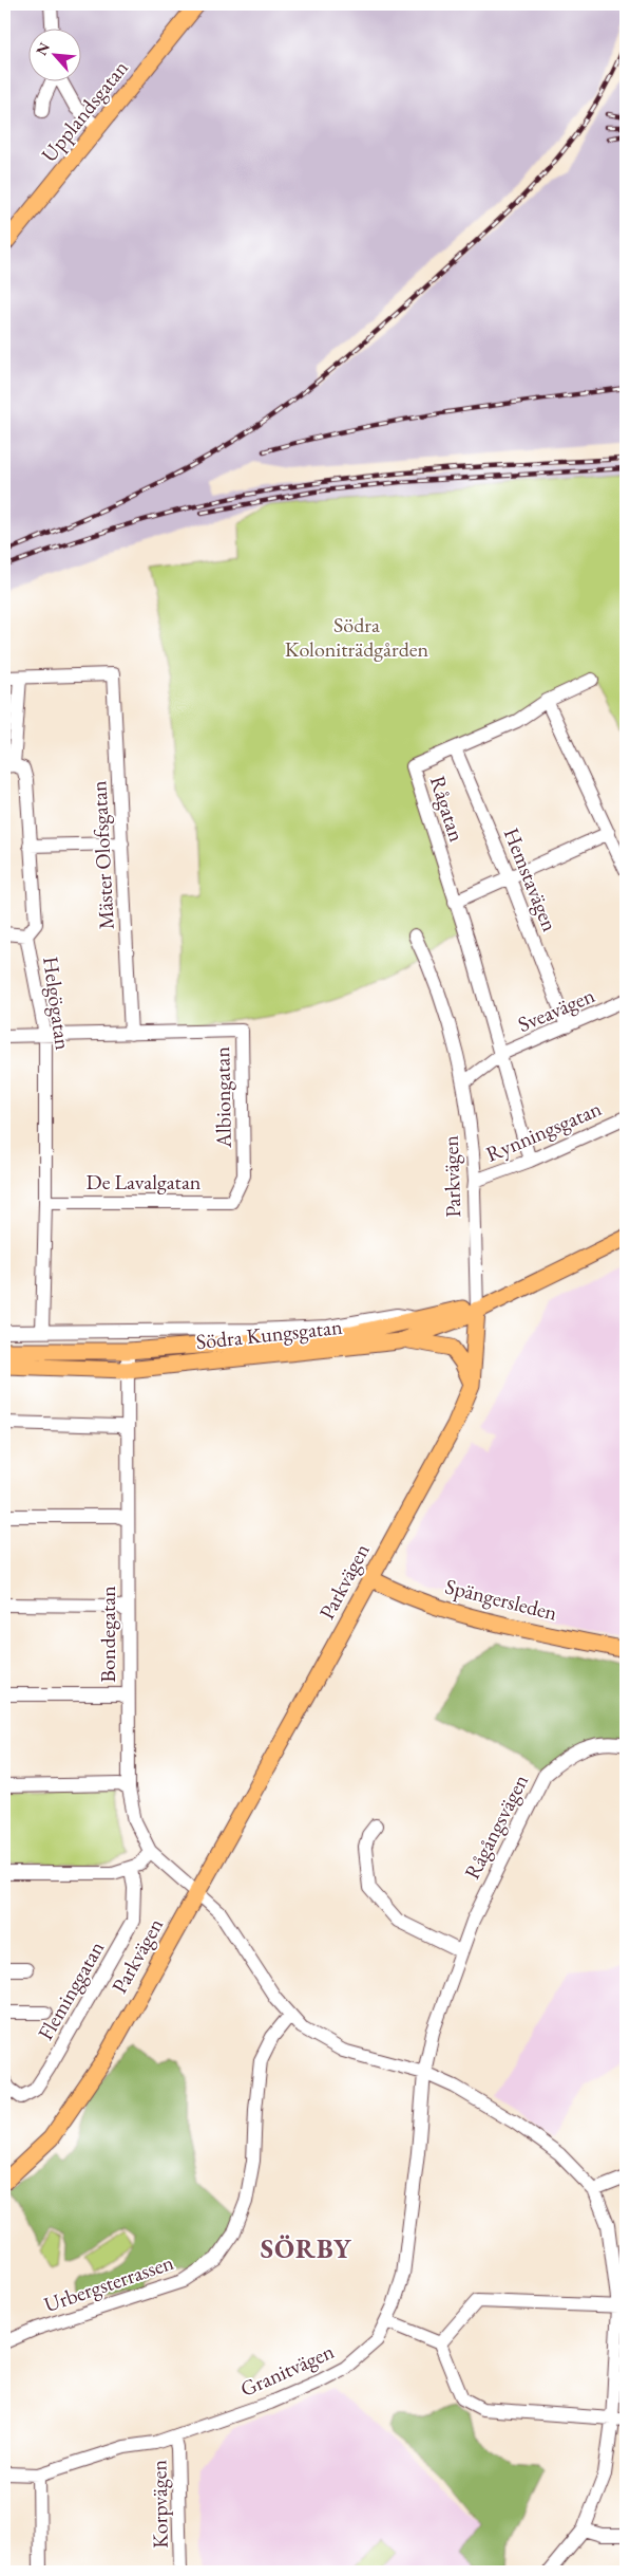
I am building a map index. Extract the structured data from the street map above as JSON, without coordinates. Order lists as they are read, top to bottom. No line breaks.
{"streets":{"main road":["Upplandsgatan","Parkvägen","Södra Kungsgatan","Spängersleden"],"street":["Rågatan","Mäster Olofsgatan","Hemstavägen","Helgögatan","Sveavägen","Albiongatan","Rynningsgatan","De Lavalgatan","Bondegatan","Rågångsvägen","Fleminggatan","Urbergsterrassen","Granitvägen","Korpvägen"]},"crossings":[["Rågatan","Hemstavägen"],["Rågatan","Sveavägen"],["Rågatan","Rynningsgatan"],["Mäster Olofsgatan","Albiongatan"],["Hemstavägen","Sveavägen"],["Helgögatan","De Lavalgatan"],["Helgögatan","Södra Kungsgatan"],["Albiongatan","De Lavalgatan"],["Rynningsgatan","Parkvägen"],["Parkvägen","Södra Kungsgatan"],["Parkvägen","Spängersleden"],["Parkvägen","Bondegatan"],["Södra Kungsgatan","Bondegatan"],["Bondegatan","Rågångsvägen"],["Bondegatan","Urbergsterrassen"],["Bondegatan","Granitvägen"],["Rågångsvägen","Granitvägen"],["Granitvägen","Korpvägen"]],"districts":["SÖRBY"],"parks":["Södra Koloniträdgården"],"north":"top left"}
